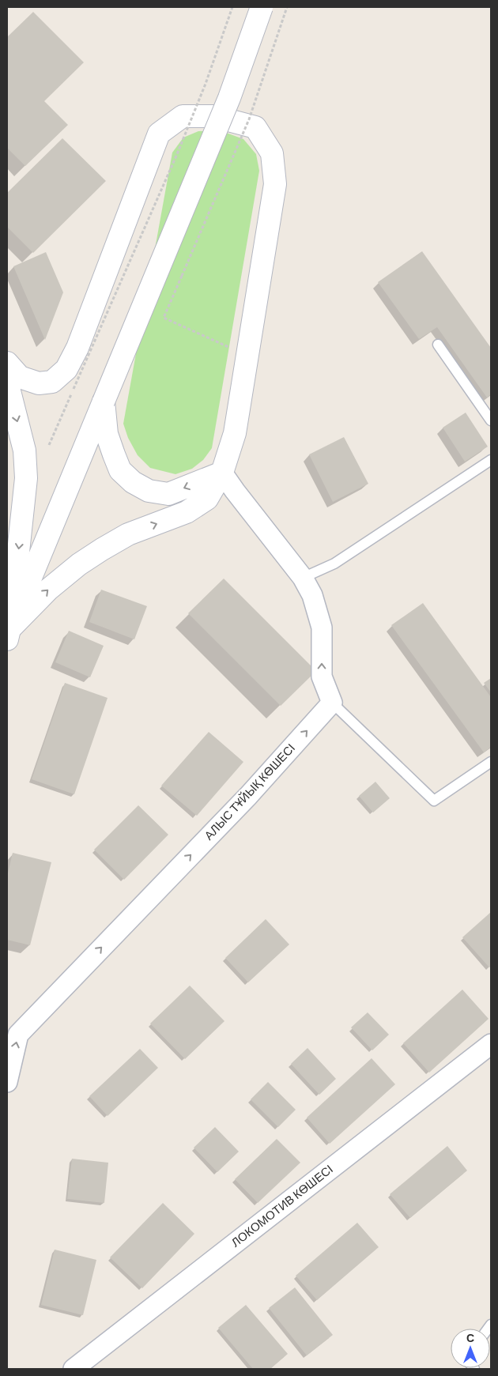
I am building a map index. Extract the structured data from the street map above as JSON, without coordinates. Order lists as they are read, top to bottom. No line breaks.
{"streets":{"street":["АЛЫС ТҰЙЫҚ КӨШЕСІ","ЛОКОМОТИВ КӨШЕСІ"]},"one_way":["АЛЫС ТҰЙЫҚ КӨШЕСІ"],"north":"top"}
